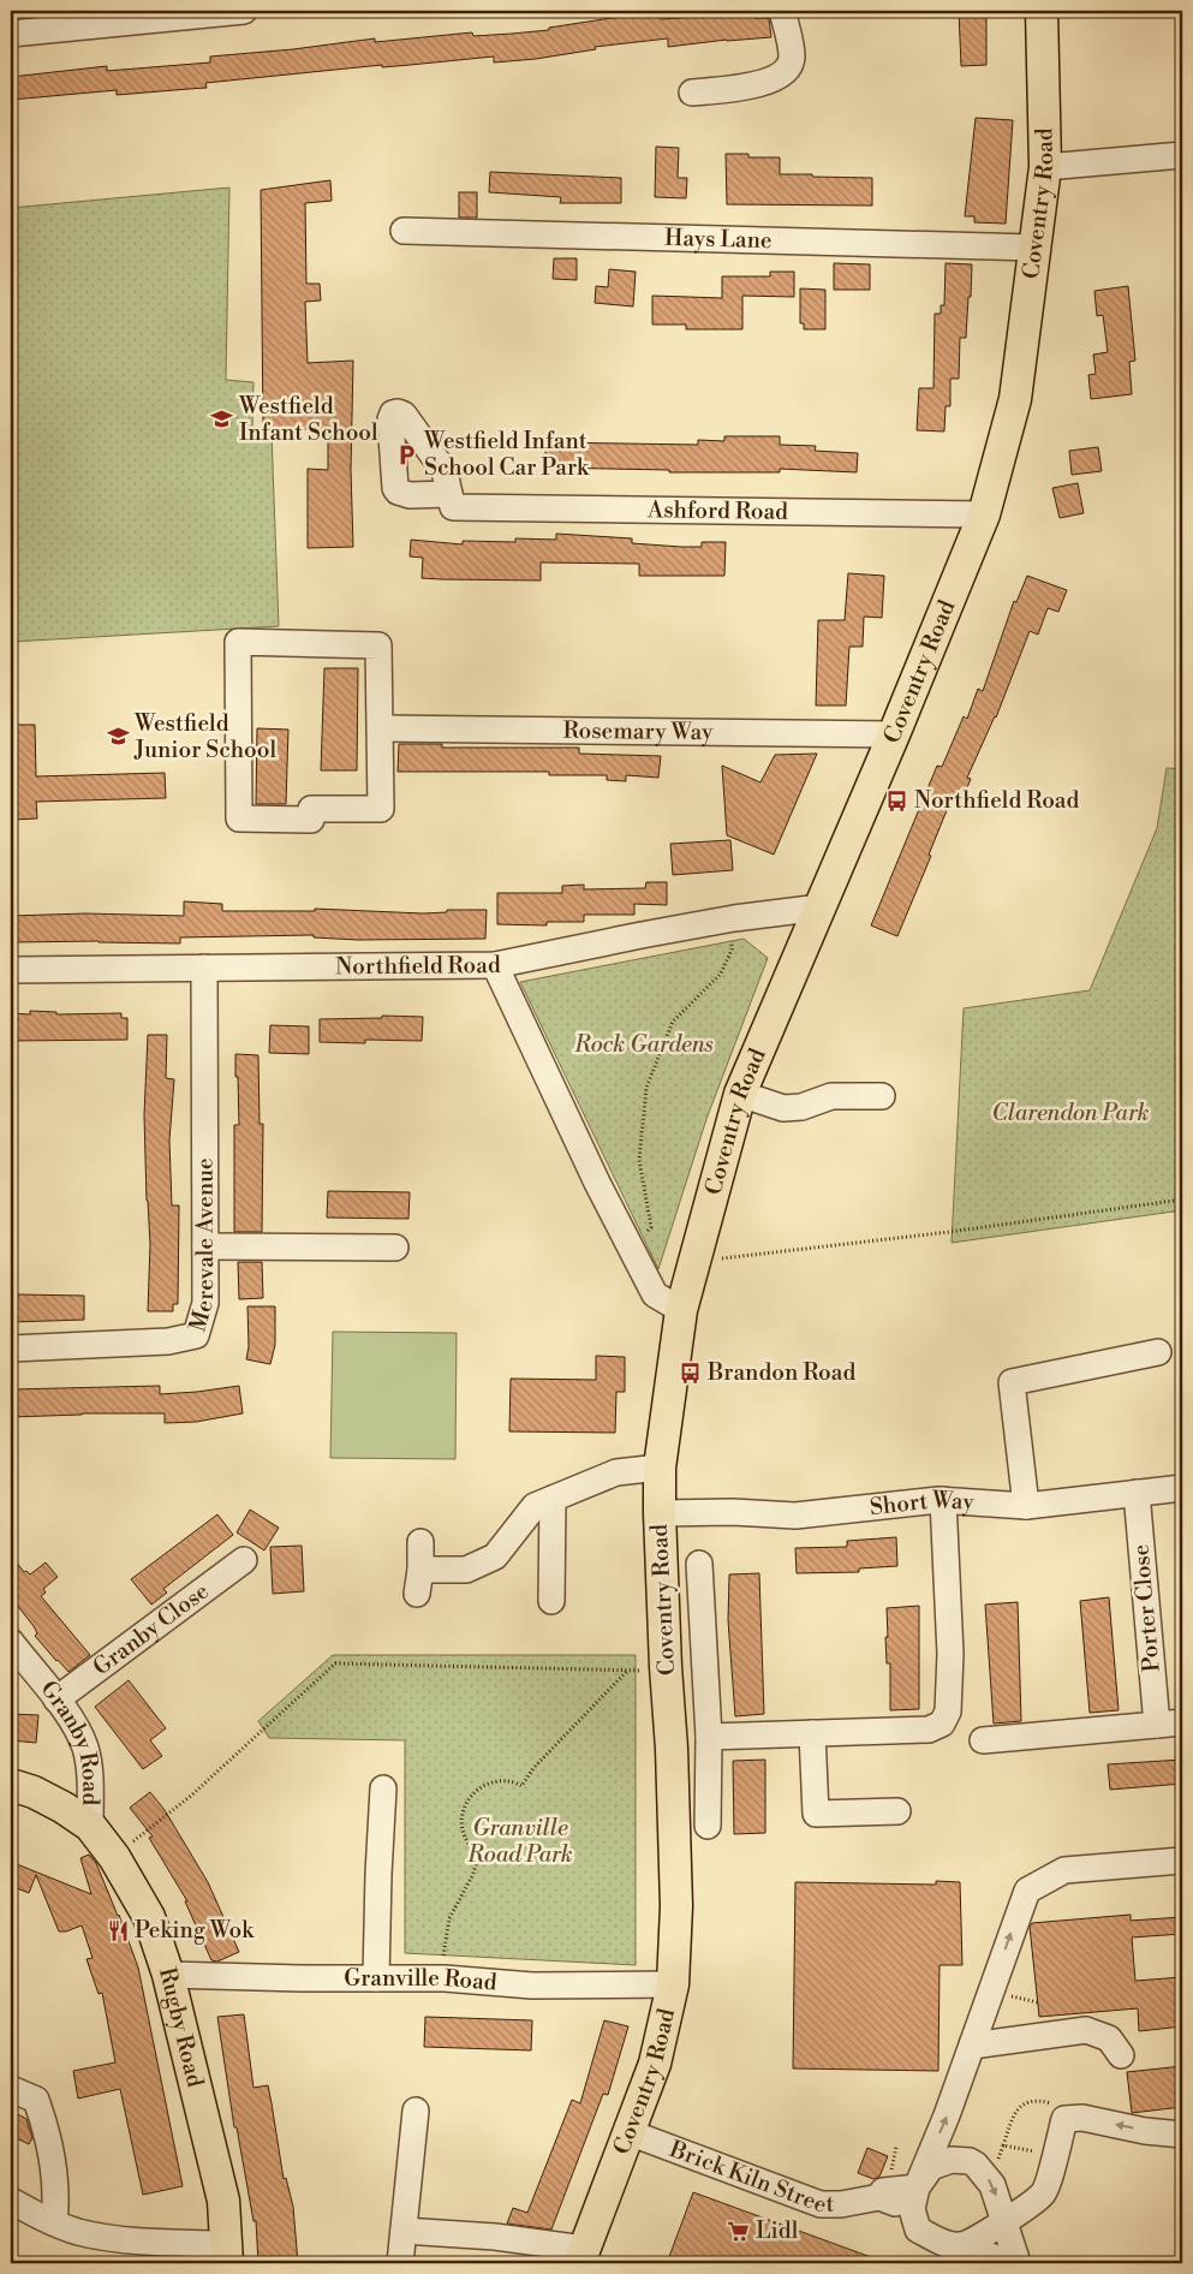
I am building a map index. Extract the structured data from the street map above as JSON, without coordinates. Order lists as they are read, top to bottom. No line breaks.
{"streets":{"main road":["Coventry Road","Rugby Road"],"street":["Hays Lane","Ashford Road","Rosemary Way","Northfield Road","Merevale Avenue","Short Way","Porter Close","Granby Close","Granby Road","Granville Road","Brick Kiln Street"]},"crossings":[["Coventry Road","Hays Lane"],["Coventry Road","Ashford Road"],["Coventry Road","Rosemary Way"],["Coventry Road","Northfield Road"],["Coventry Road","Short Way"],["Coventry Road","Granville Road"],["Coventry Road","Brick Kiln Street"],["Northfield Road","Merevale Avenue"],["Short Way","Porter Close"],["Granby Close","Granby Road"],["Granby Road","Rugby Road"],["Granville Road","Rugby Road"]],"parks":["Rock Gardens","Clarendon Park","Granville Road Park"],"places":{"school or university":["Westfield Infant School","Westfield Junior School"],"parking":["Westfield Infant School Car Park"],"bus stop":["Northfield Road","Brandon Road"],"restaurant":["Peking Wok"],"supermarket":["Lidl"]}}
